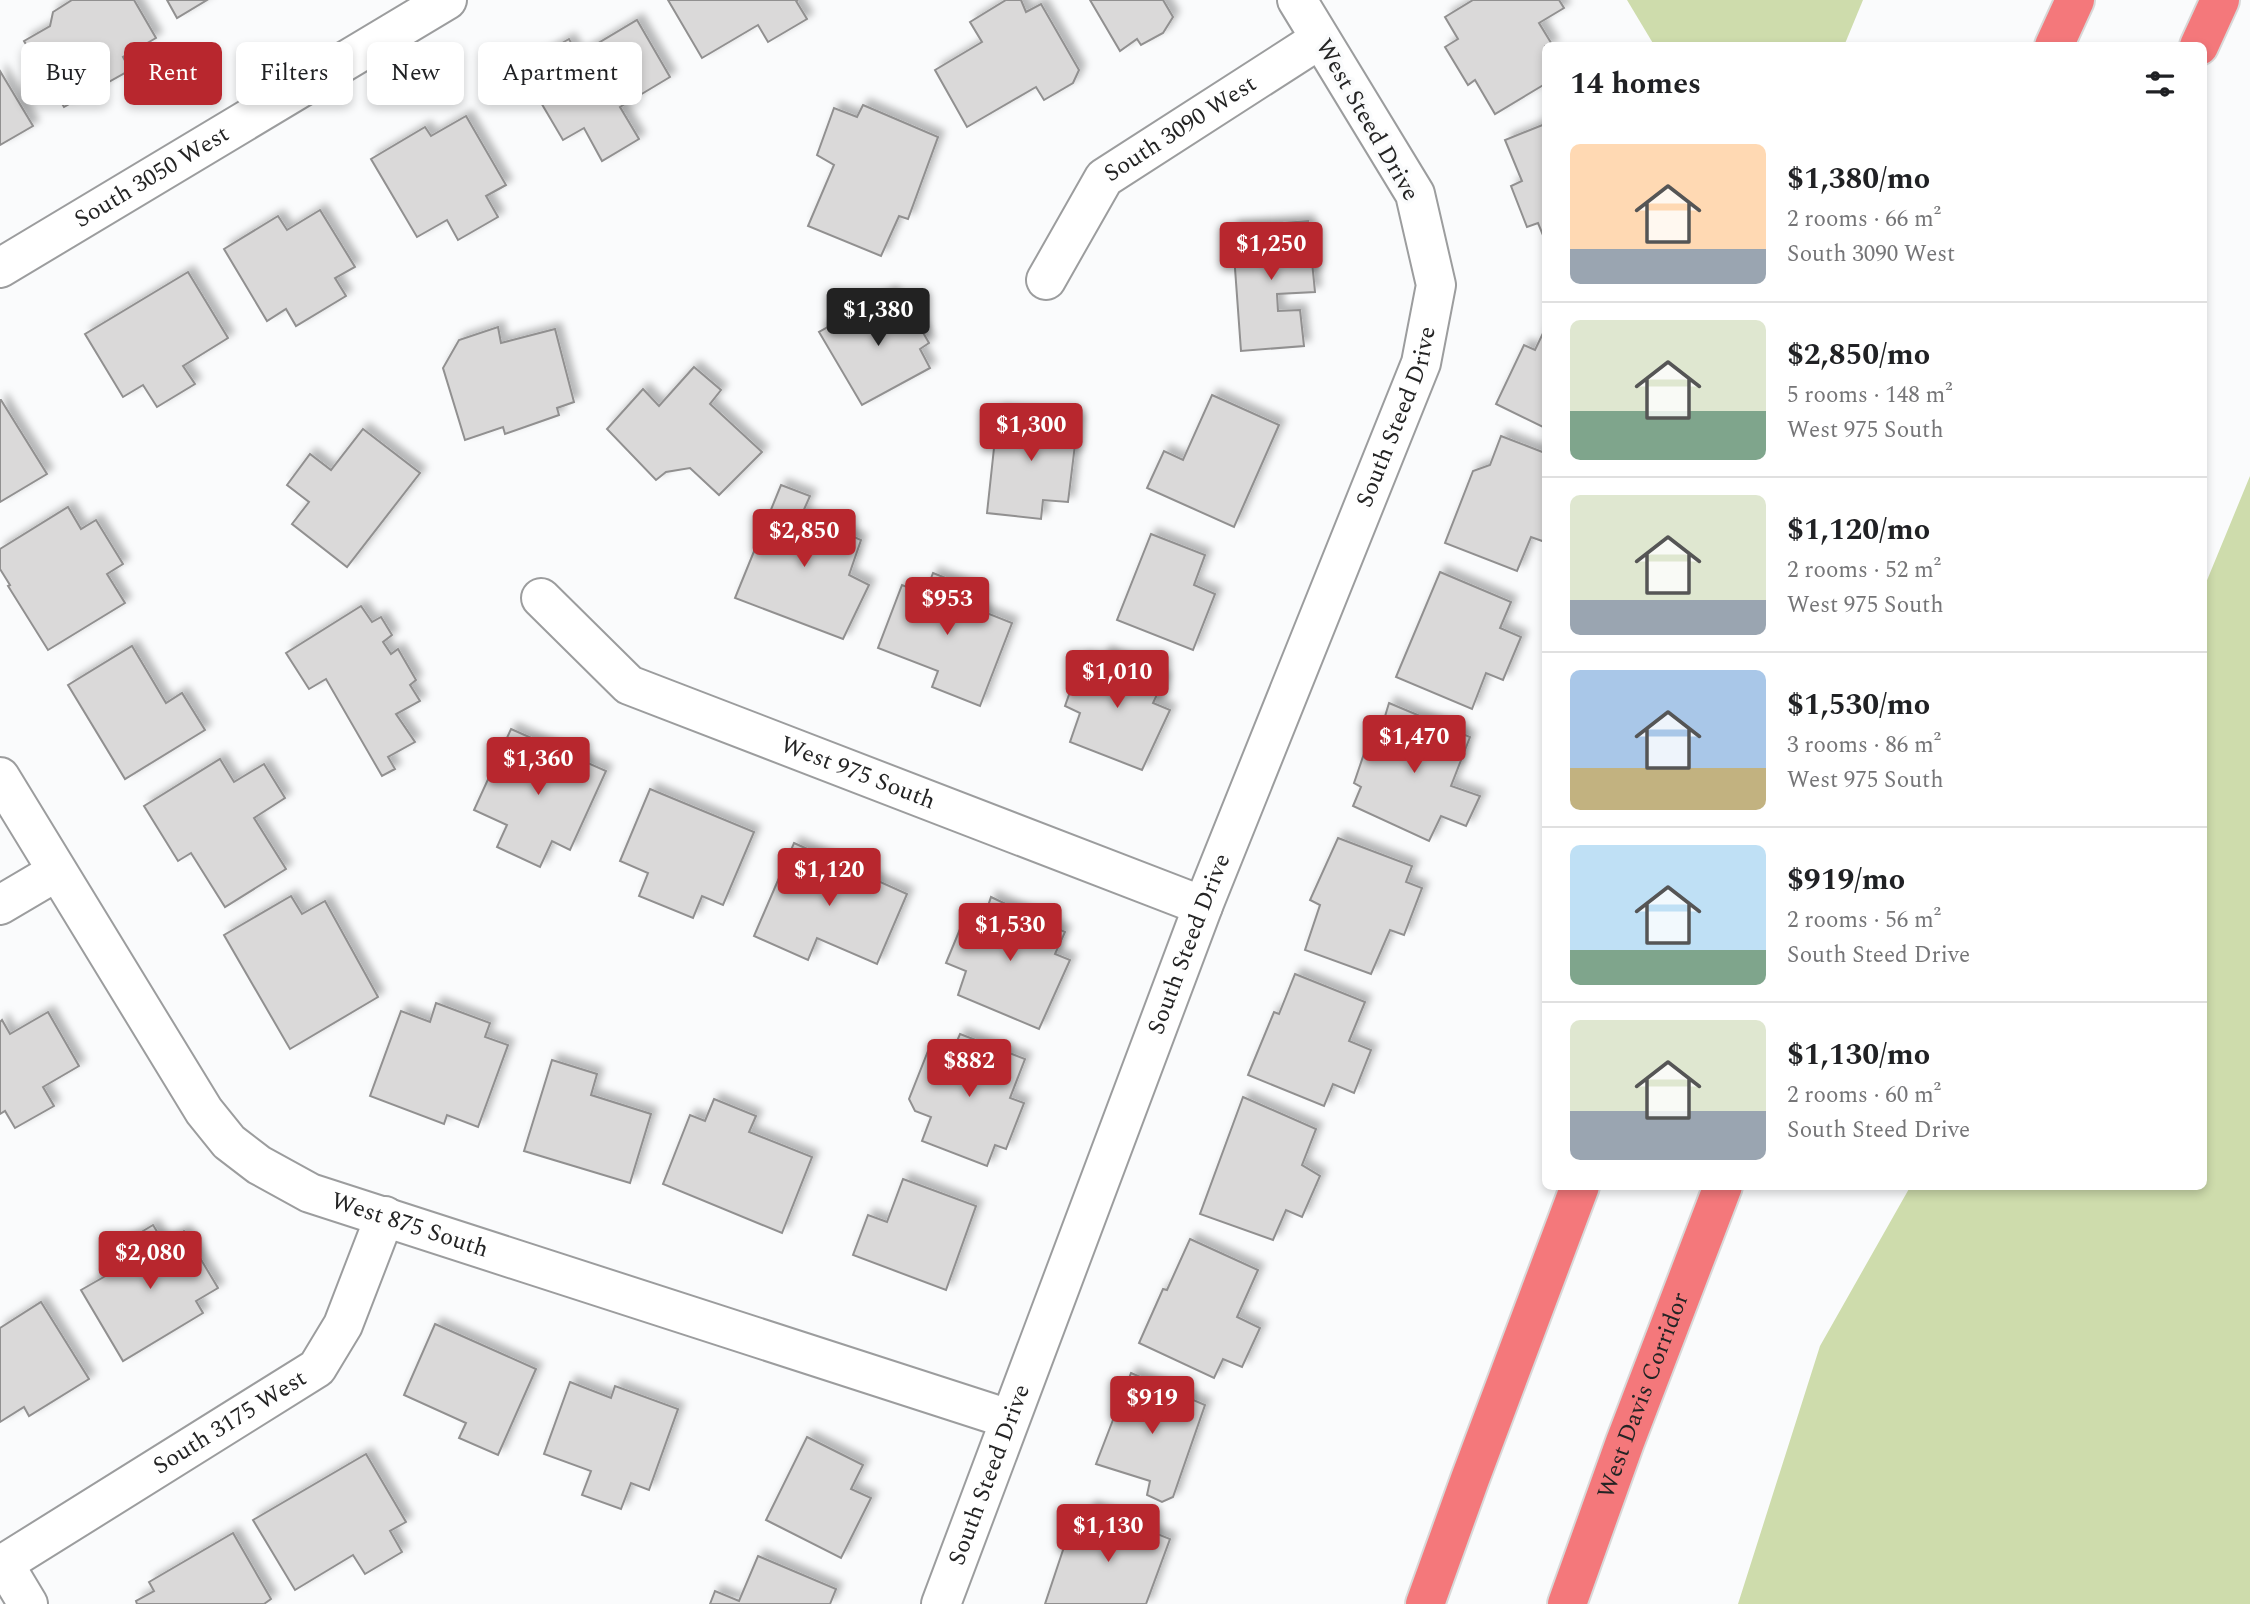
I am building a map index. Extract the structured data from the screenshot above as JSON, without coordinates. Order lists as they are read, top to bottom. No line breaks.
{"streets":{"highway":["West Davis Corridor"],"street":["West Steed Drive","South 3090 West","South 3050 West","South Steed Drive","West 975 South","West 875 South","South 3175 West"]},"crossings":[["West Steed Drive","South 3090 West"],["West Steed Drive","South Steed Drive"],["South Steed Drive","West 975 South"],["South Steed Drive","West 875 South"],["West 875 South","South 3175 West"]],"page":{"chip":["Buy","Rent","Filters","New","Apartment"],"heading":"14 homes","list":[{"name":"$1,380/mo","note":"2 rooms · 66 m² · South 3090 West"},{"name":"$2,850/mo","note":"5 rooms · 148 m² · West 975 South"},{"name":"$1,120/mo","note":"2 rooms · 52 m² · West 975 South"},{"name":"$1,530/mo","note":"3 rooms · 86 m² · West 975 South"},{"name":"$919/mo","note":"2 rooms · 56 m² · South Steed Drive"},{"name":"$1,130/mo","note":"2 rooms · 60 m² · South Steed Drive"}],"price":["$1,250","$1,380","$1,300","$2,850","$953","$1,010","$1,470","$1,360","$1,120","$1,530","$882","$2,080","$919","$1,130"]}}
